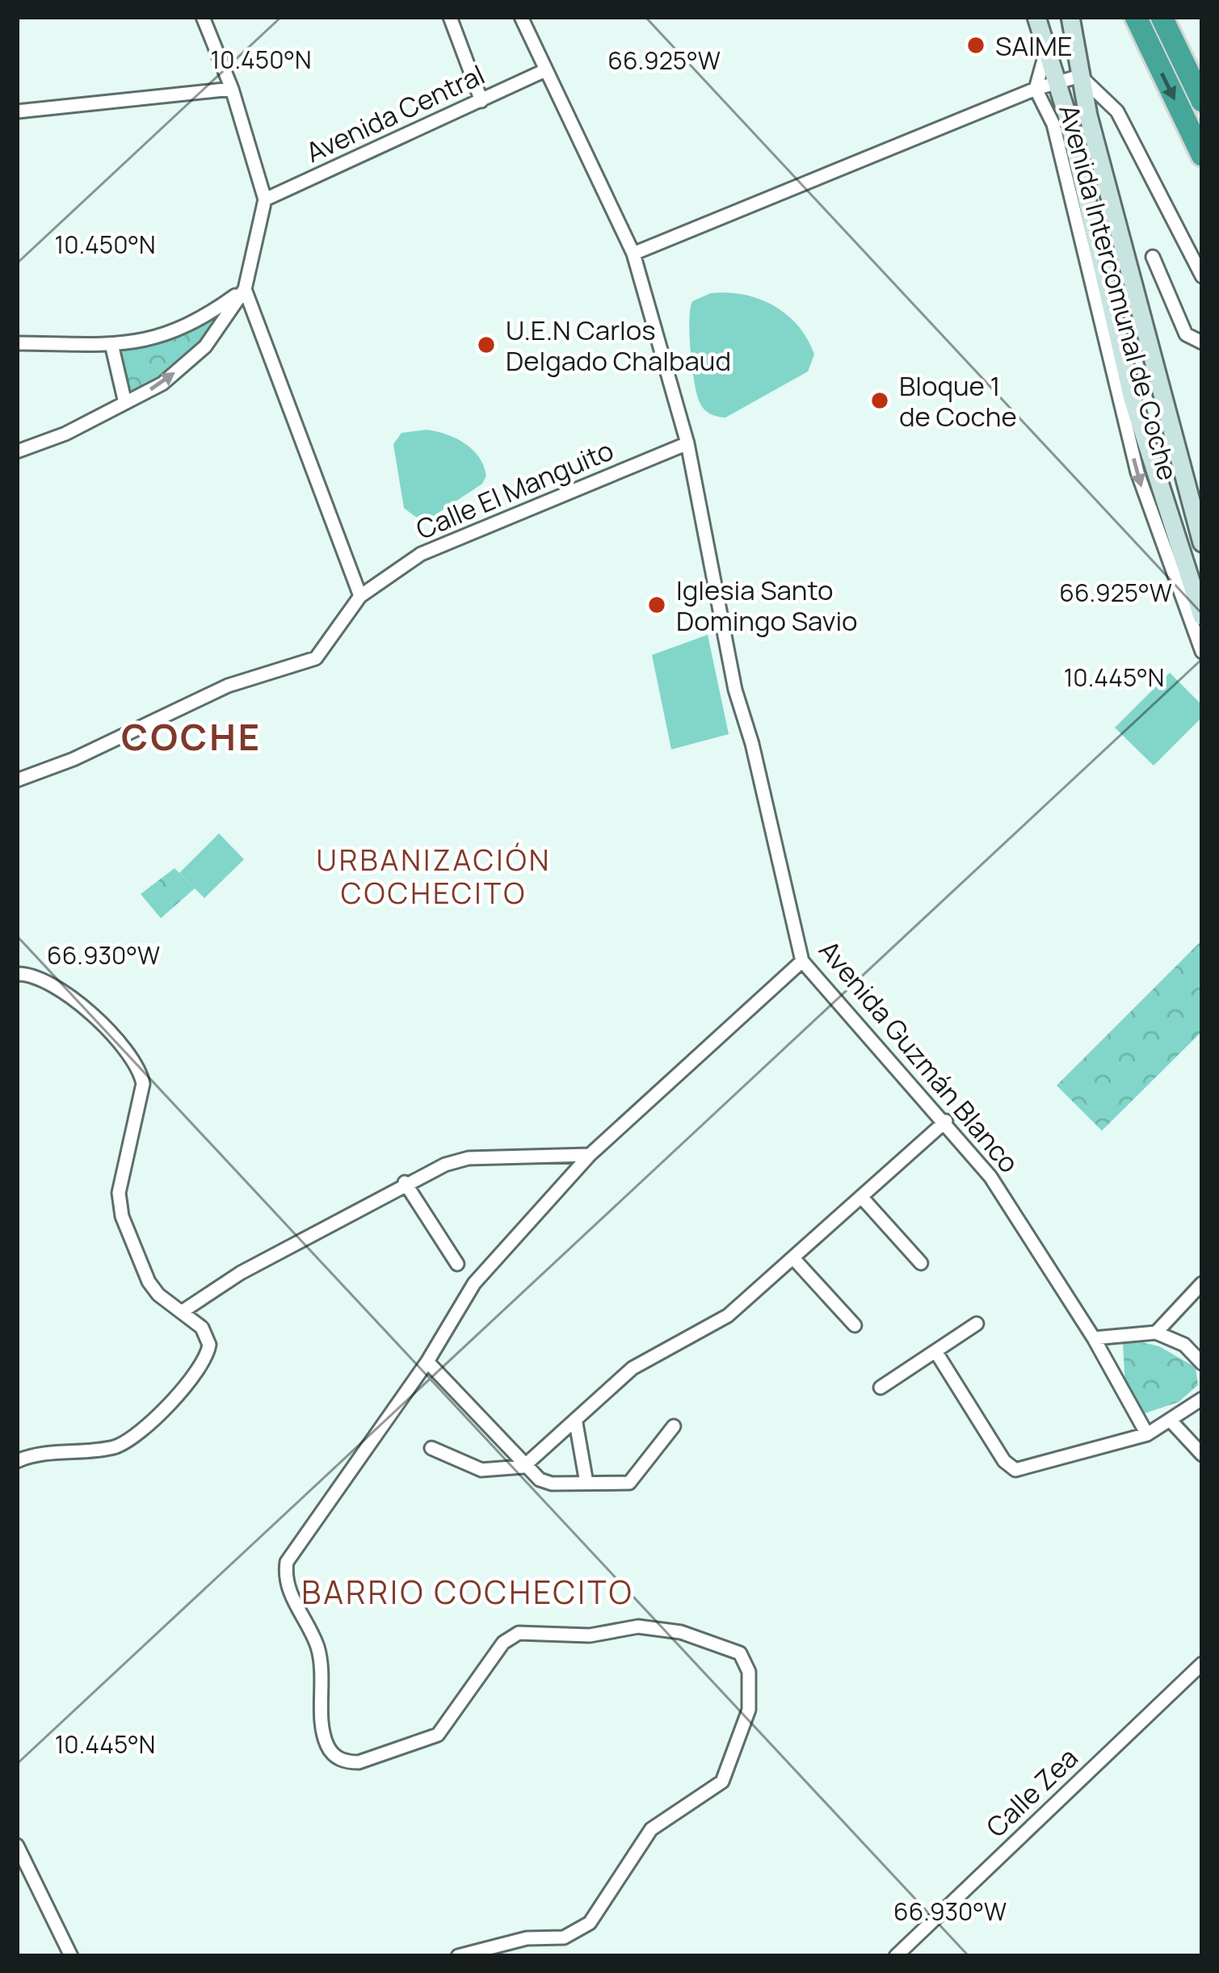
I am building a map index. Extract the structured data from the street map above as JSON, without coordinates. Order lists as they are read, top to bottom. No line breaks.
{"streets":{"main road":["Avenida Intercomunal de Coche"],"street":["Avenida Central","Calle El Manguito","Avenida Guzmán Blanco","Calle Zea"]},"crossings":[["Avenida Central","Avenida Guzmán Blanco"],["Calle El Manguito","Avenida Guzmán Blanco"]],"districts":["COCHE","URBANIZACIÓN COCHECITO","BARRIO COCHECITO"],"places":["SAIME","U.E.N Carlos Delgado Chalbaud","Bloque 1 de Coche","Iglesia Santo Domingo Savio"],"coordinates":["10.450°N","66.925°W","10.445°N","66.930°W"]}
